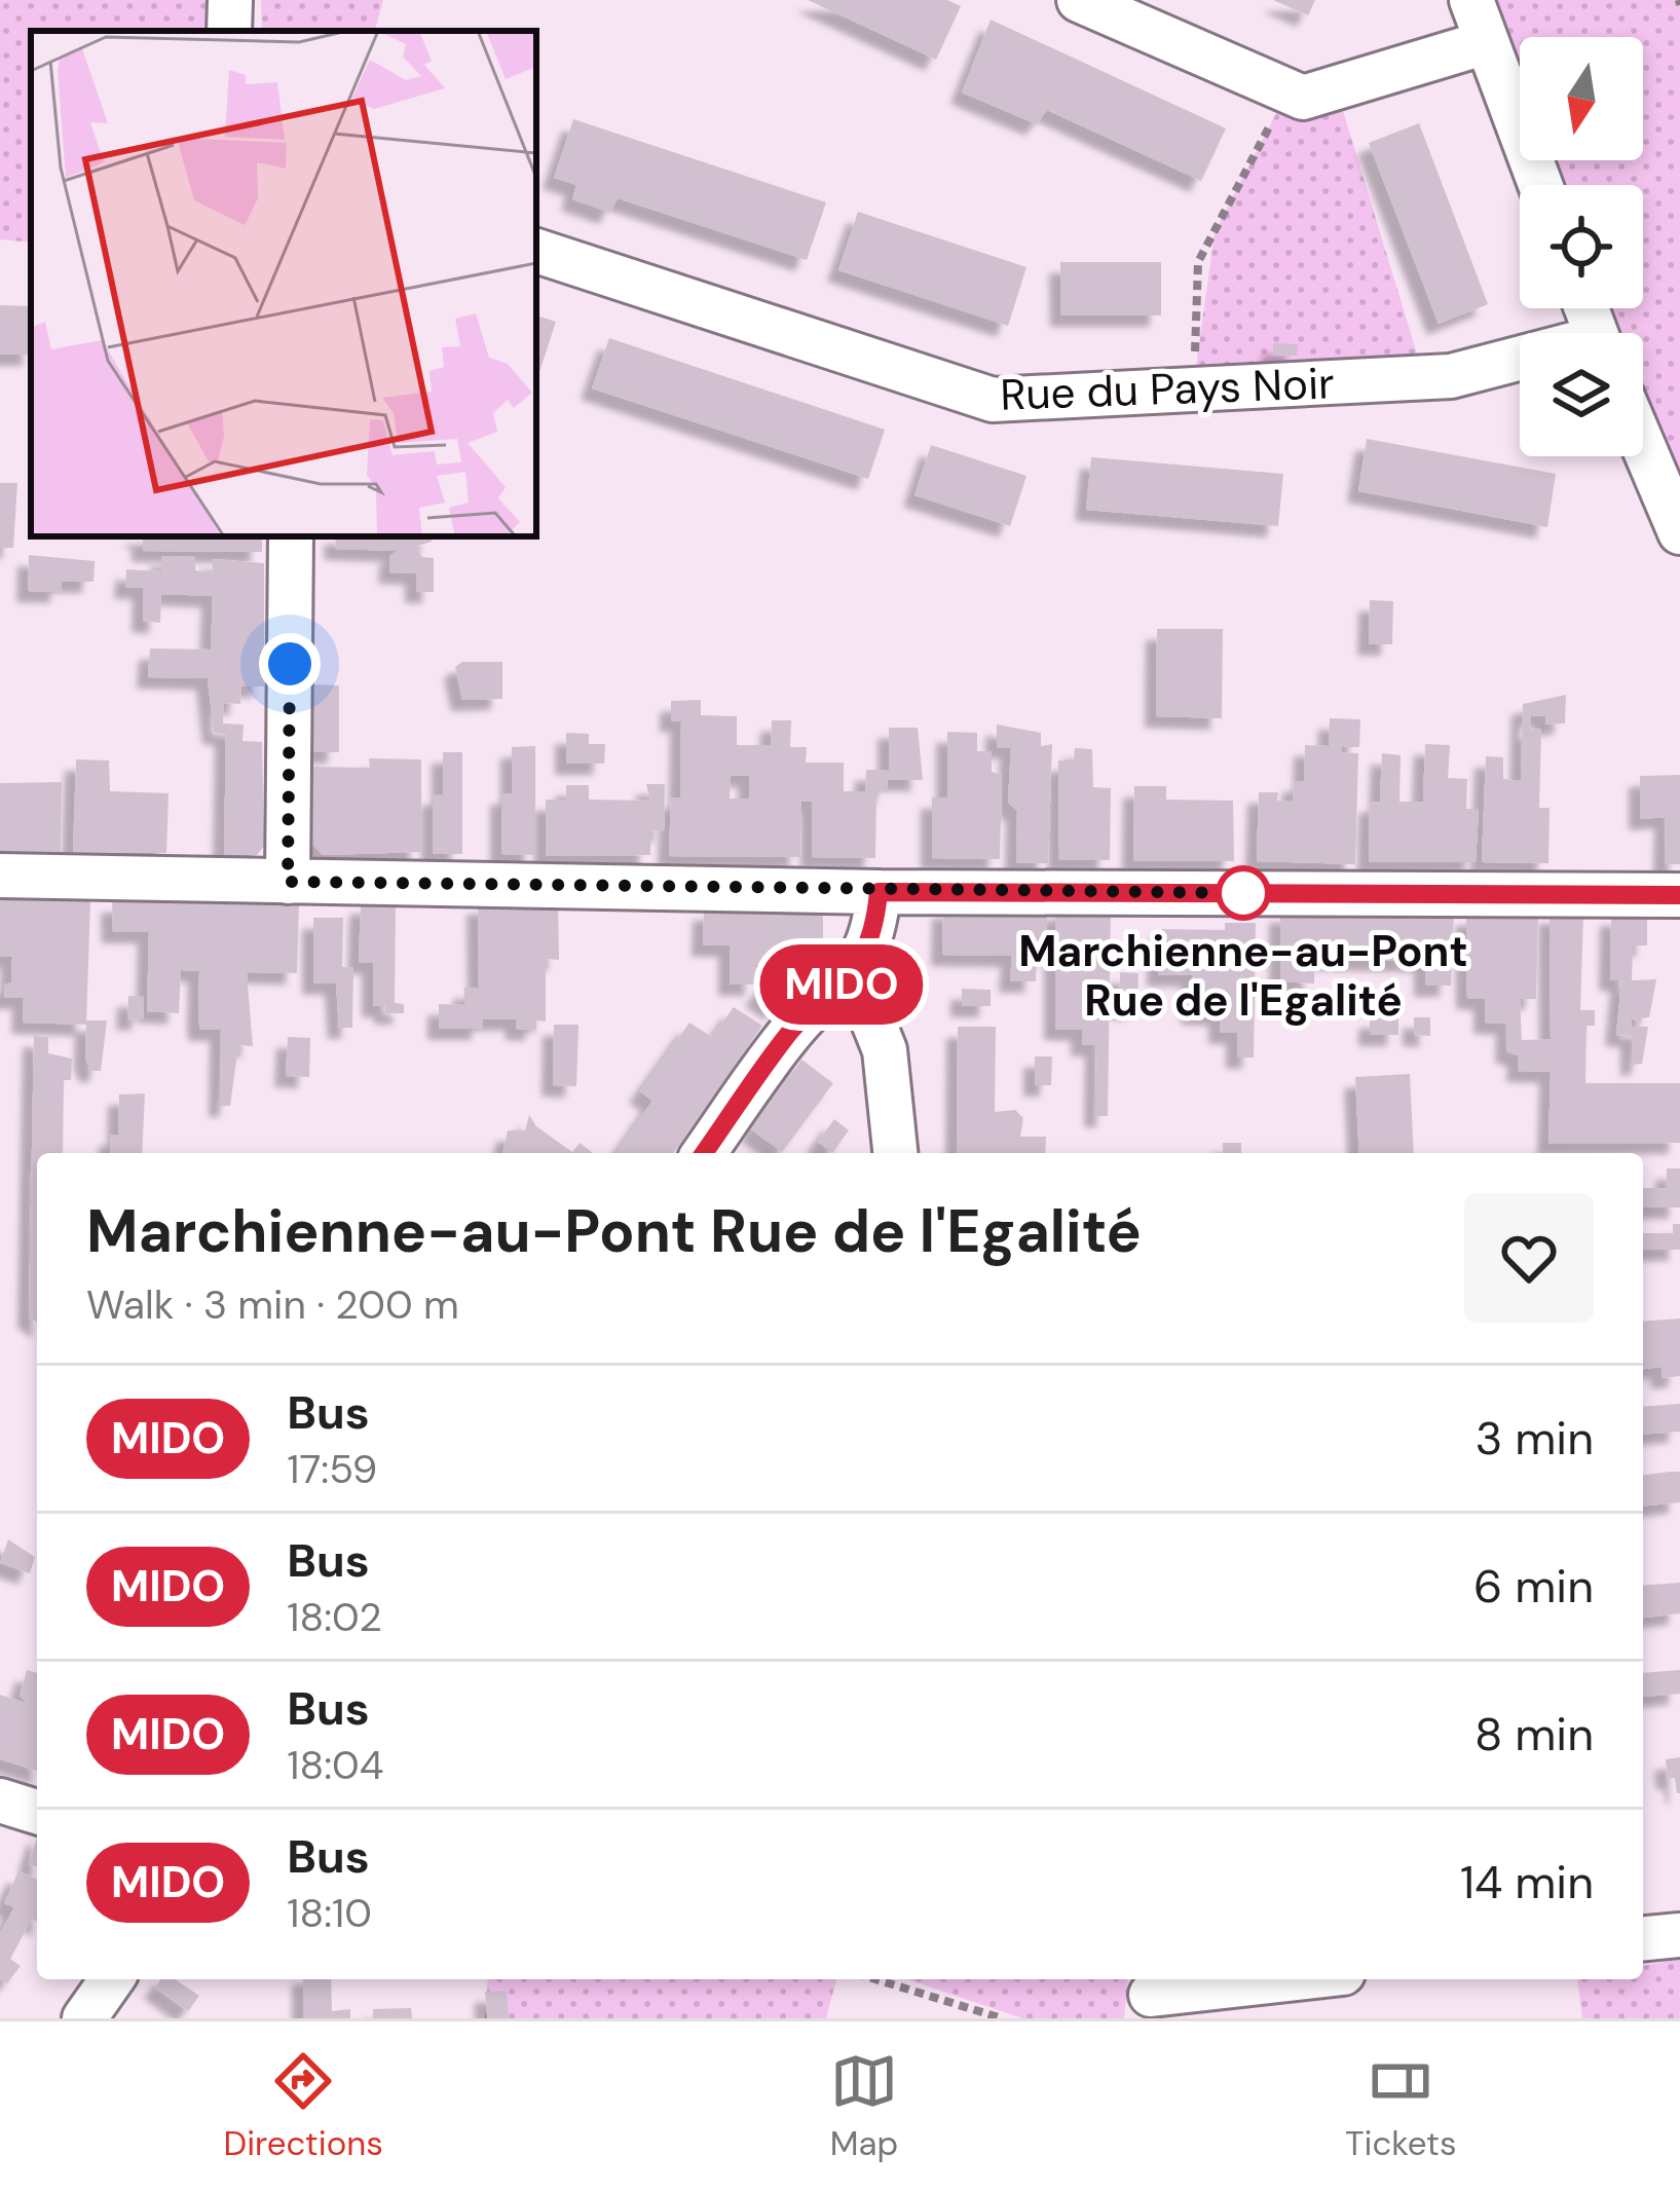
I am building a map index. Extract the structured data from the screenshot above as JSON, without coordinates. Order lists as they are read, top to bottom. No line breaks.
{"streets":{"street":["Rue du Pays Noir"]},"places":["Marchienne-au-Pont Rue de l'Egalité"],"lines":["bus line MIDO"],"north":"bottom","page":{"on_map":"MIDO","heading":["Marchienne-au-Pont Rue de l'Egalité","Walk · 3 min · 200 m"],"list":[{"mark":"MIDO","name":"Bus","note":"17:59","value":"3 min"},{"mark":"MIDO","name":"Bus","note":"18:02","value":"6 min"},{"mark":"MIDO","name":"Bus","note":"18:04","value":"8 min"},{"mark":"MIDO","name":"Bus","note":"18:10","value":"14 min"}],"tabs":["Directions","Map","Tickets"]}}
